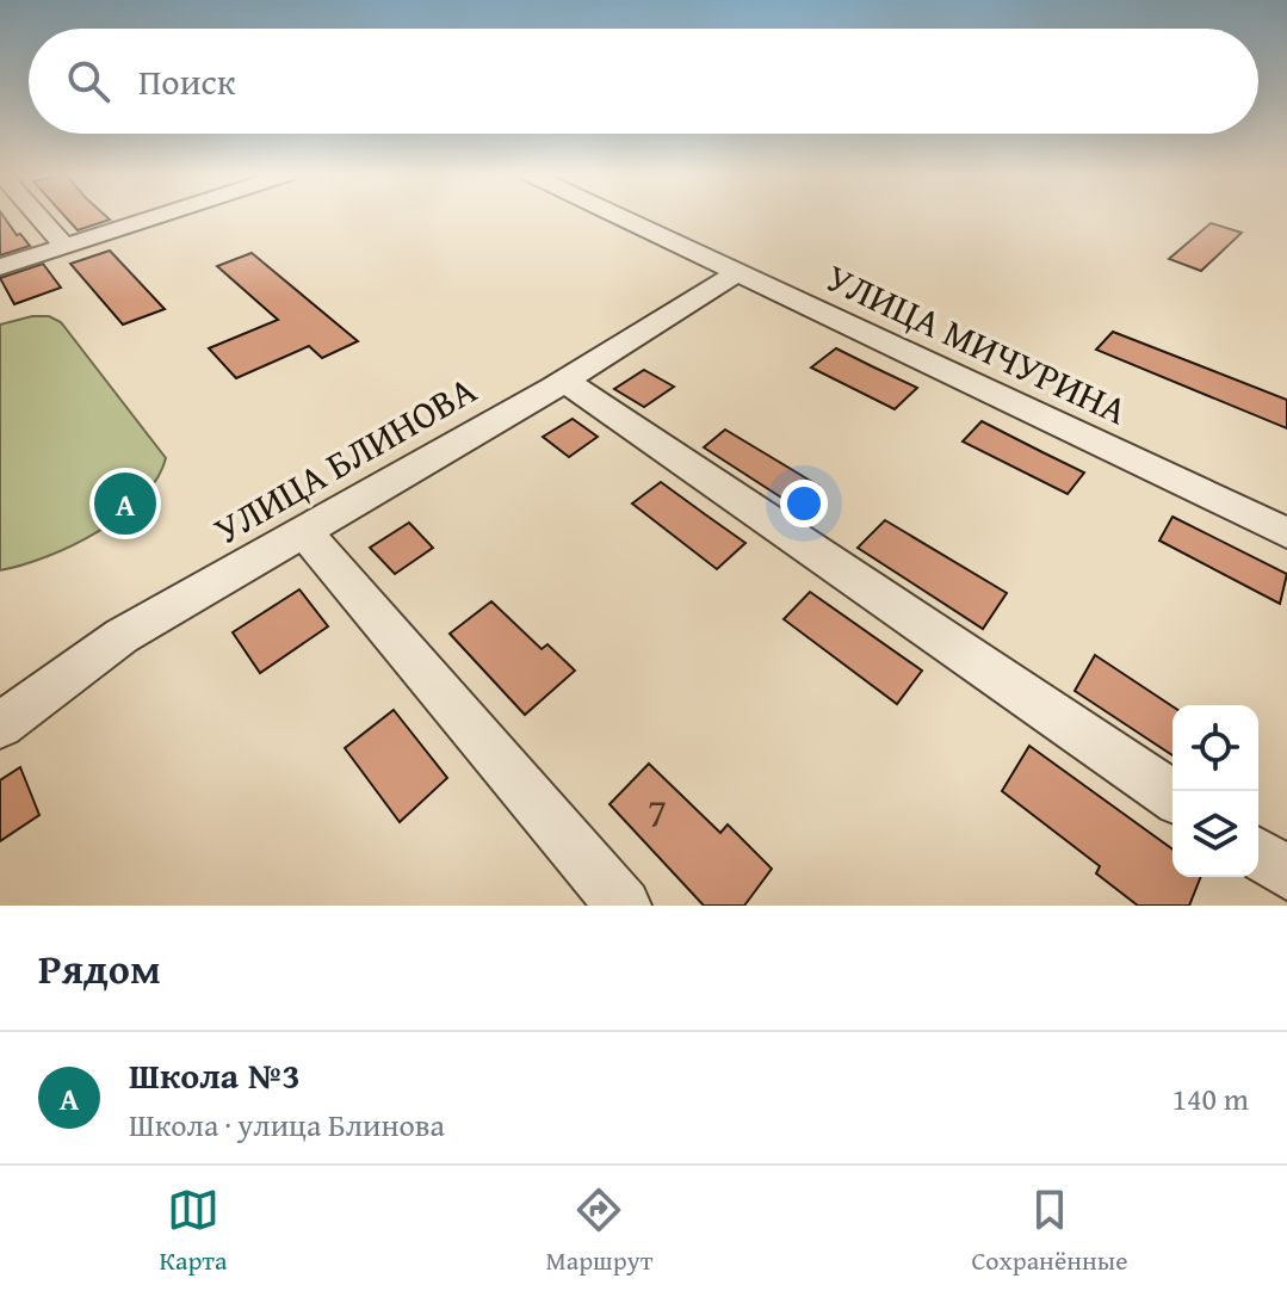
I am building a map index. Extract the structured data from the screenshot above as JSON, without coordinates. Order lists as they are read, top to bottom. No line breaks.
{"streets":{"street":["УЛИЦА МИЧУРИНА","УЛИЦА БЛИНОВА"]},"crossings":[["УЛИЦА МИЧУРИНА","УЛИЦА БЛИНОВА"]],"house_numbers":["7"],"page":{"search":"Поиск","pins":"A","heading":"Рядом","list":[{"mark":"A","name":"Школа №3","note":"Школа · улица Блинова","value":"140 m"}],"nav":["Карта","Маршрут","Сохранённые"]}}
